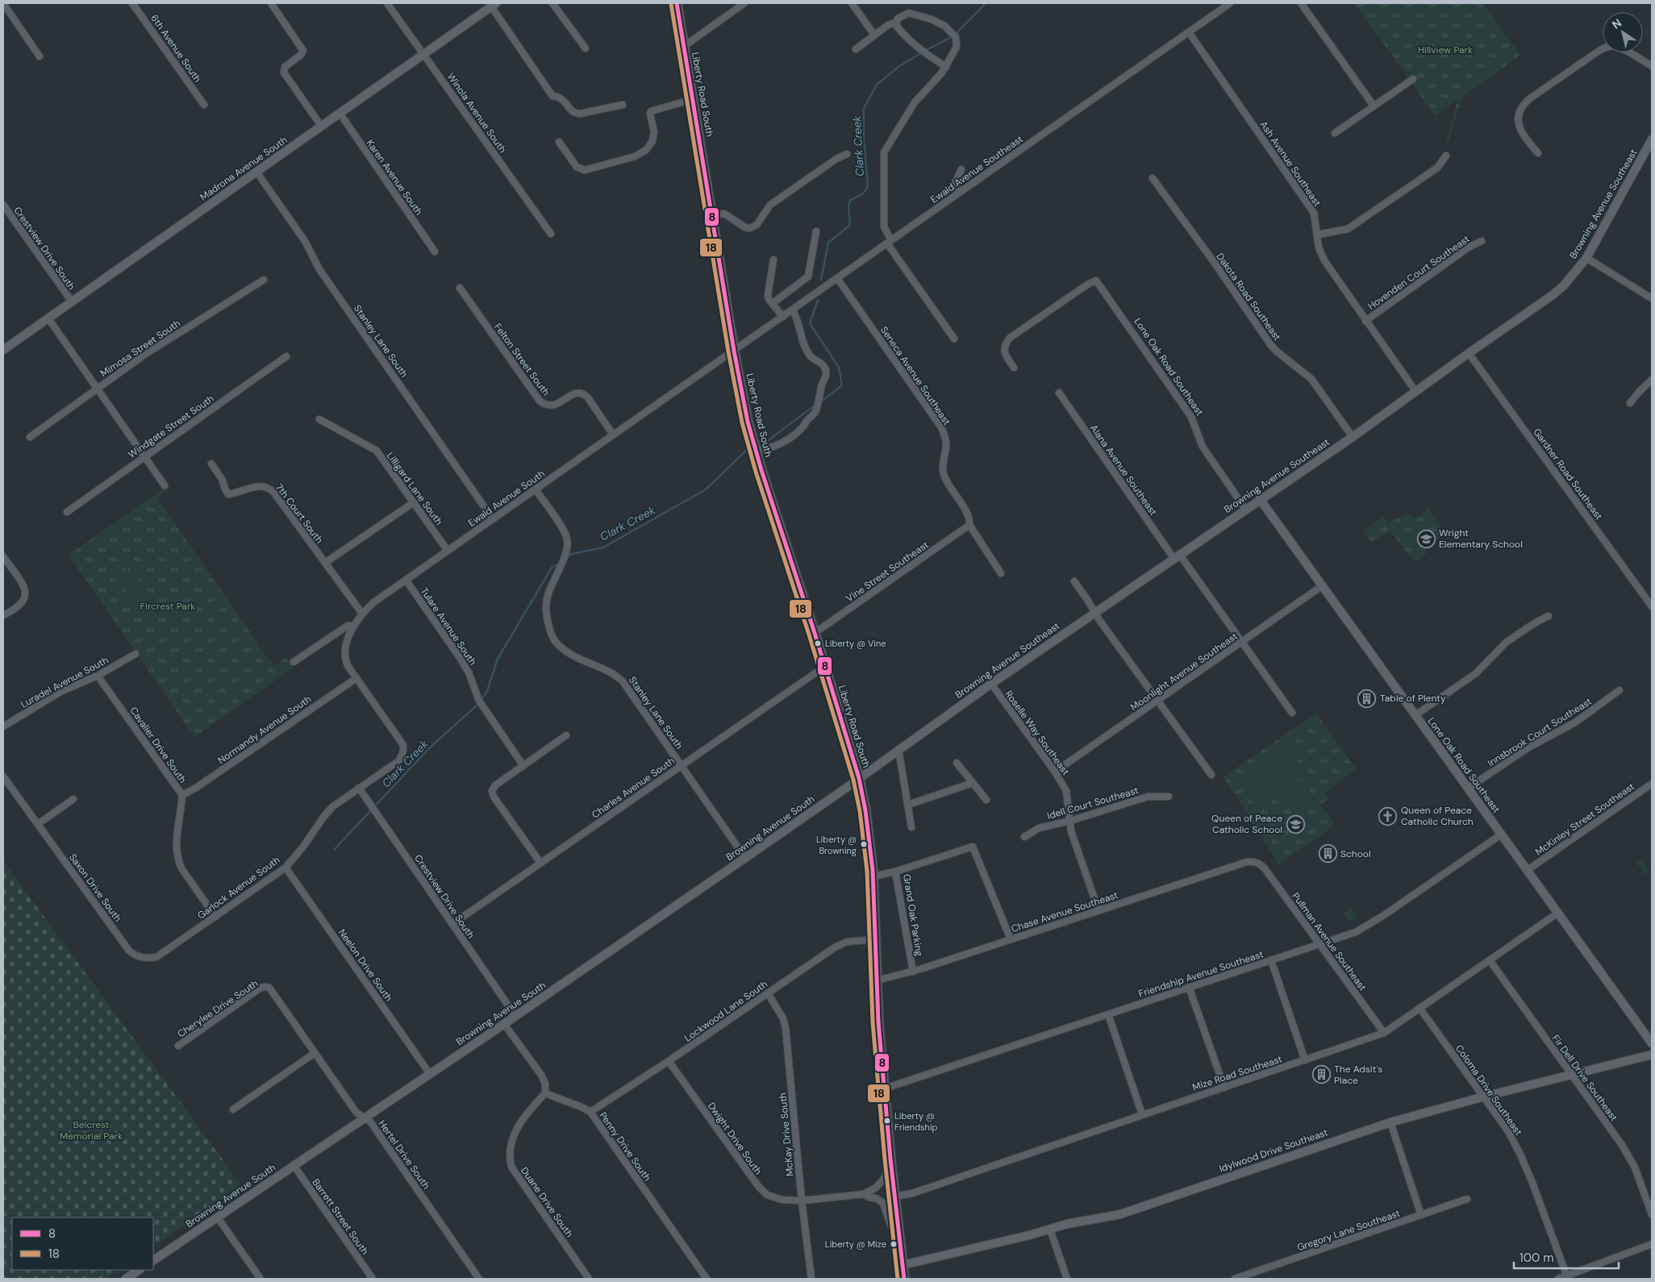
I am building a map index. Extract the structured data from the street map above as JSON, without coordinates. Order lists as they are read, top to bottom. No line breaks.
{"streets":{"main road":["Liberty Road South"],"street":["6th Avenue South","Winola Avenue South","Ash Avenue Southeast","Madrona Avenue South","Ewald Avenue Southeast","Karen Avenue South","Browning Avenue Southeast","Crestview Drive South","Hovenden Court Southeast","Dakota Road Southeast","Stanley Lane South","Mimosa Street South","Felton Street South","Lone Oak Road Southeast","Seneca Avenue Southeast","Windgate Street South","Alana Avenue Southeast","Gardner Road Southeast","Lilligard Lane South","Ewald Avenue South","7th Court South","Vine Street Southeast","Tulare Avenue South","Moonlight Avenue Southeast","Luradel Avenue South","Normandy Avenue South","Innsbrook Court Southeast","Roselle Way Southeast","Cavalier Drive South","Charles Avenue South","Idell Court Southeast","McKinley Street Southeast","Browning Avenue South","Saxon Drive South","Garlock Avenue South","Chase Avenue Southeast","Grand Oak Parking","Pullman Avenue Southeast","Neelon Drive South","Friendship Avenue Southeast","Cherylee Drive South","Lockwood Lane South","Mize Road Southeast","Fir Dell Drive Southeast","Coloma Drive Southeast","McKay Drive South","Dwight Drive South","Penny Drive South","Idylwood Drive Southeast","Hertel Drive South","Duane Drive South","Barrett Street South","Gregory Lane Southeast"]},"crossings":[["Liberty Road South","Ewald Avenue Southeast"],["Liberty Road South","Browning Avenue Southeast"],["Liberty Road South","Ewald Avenue South"],["Liberty Road South","Vine Street Southeast"],["Liberty Road South","Charles Avenue South"],["Liberty Road South","Browning Avenue South"],["Liberty Road South","Chase Avenue Southeast"],["Liberty Road South","Friendship Avenue Southeast"],["Liberty Road South","Lockwood Lane South"],["Liberty Road South","Mize Road Southeast"],["Liberty Road South","Idylwood Drive Southeast"],["Winola Avenue South","Madrona Avenue South"],["Ash Avenue Southeast","Ewald Avenue Southeast"],["Ash Avenue Southeast","Browning Avenue Southeast"],["Ash Avenue Southeast","Hovenden Court Southeast"],["Madrona Avenue South","Karen Avenue South"],["Madrona Avenue South","Crestview Drive South"],["Madrona Avenue South","Stanley Lane South"],["Ewald Avenue Southeast","Seneca Avenue Southeast"],["Ewald Avenue Southeast","Ewald Avenue South"],["Browning Avenue Southeast","Dakota Road Southeast"],["Browning Avenue Southeast","Lone Oak Road Southeast"],["Browning Avenue Southeast","Alana Avenue Southeast"],["Browning Avenue Southeast","Gardner Road Southeast"],["Browning Avenue Southeast","Roselle Way Southeast"],["Browning Avenue Southeast","Browning Avenue South"],["Crestview Drive South","Charles Avenue South"],["Crestview Drive South","Browning Avenue South"],["Crestview Drive South","Garlock Avenue South"],["Stanley Lane South","Ewald Avenue South"],["Stanley Lane South","Charles Avenue South"],["Stanley Lane South","Browning Avenue South"],["Felton Street South","Ewald Avenue South"],["Lone Oak Road Southeast","Moonlight Avenue Southeast"],["Lone Oak Road Southeast","Innsbrook Court Southeast"],["Lone Oak Road Southeast","McKinley Street Southeast"],["Lone Oak Road Southeast","Friendship Avenue Southeast"],["Lone Oak Road Southeast","Mize Road Southeast"],["Seneca Avenue Southeast","Vine Street Southeast"],["Alana Avenue Southeast","Moonlight Avenue Southeast"],["Lilligard Lane South","Ewald Avenue South"],["Ewald Avenue South","7th Court South"],["Ewald Avenue South","Tulare Avenue South"],["Moonlight Avenue Southeast","Roselle Way Southeast"],["Luradel Avenue South","Cavalier Drive South"],["Normandy Avenue South","Cavalier Drive South"],["Normandy Avenue South","Garlock Avenue South"],["Roselle Way Southeast","Idell Court Southeast"],["Roselle Way Southeast","Chase Avenue Southeast"],["Cavalier Drive South","Garlock Avenue South"],["Browning Avenue South","Neelon Drive South"],["Browning Avenue South","Hertel Drive South"],["Browning Avenue South","Barrett Street South"],["Saxon Drive South","Garlock Avenue South"],["Garlock Avenue South","Neelon Drive South"],["Chase Avenue Southeast","Grand Oak Parking"],["Chase Avenue Southeast","Pullman Avenue Southeast"],["Pullman Avenue Southeast","Friendship Avenue Southeast"],["Pullman Avenue Southeast","Mize Road Southeast"],["Cherylee Drive South","Hertel Drive South"],["Lockwood Lane South","McKay Drive South"],["Lockwood Lane South","Dwight Drive South"],["Lockwood Lane South","Penny Drive South"],["Mize Road Southeast","Fir Dell Drive Southeast"],["Mize Road Southeast","Coloma Drive Southeast"],["Fir Dell Drive Southeast","Idylwood Drive Southeast"],["Coloma Drive Southeast","Idylwood Drive Southeast"],["McKay Drive South","Dwight Drive South"],["Penny Drive South","Duane Drive South"]],"water":["Clark Creek"],"parks":["Hillview Park","Fircrest Park","Belcrest Memorial Park"],"places":{"school or university":["Wright Elementary School","Queen of Peace Catholic School"],"other":["Liberty @ Vine","Liberty @ Browning","Liberty @ Friendship","Liberty @ Mize"],"building":["Table of Plenty","School","The Adsit's Place"],"church":["Queen of Peace Catholic Church"]},"lines":["transit line 8","transit line 18"],"legend":["8","18"],"scale_bar":"100 m","north":"top left"}
